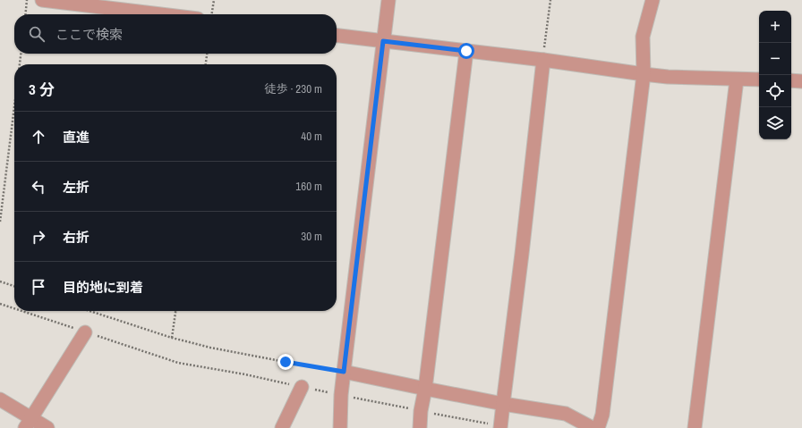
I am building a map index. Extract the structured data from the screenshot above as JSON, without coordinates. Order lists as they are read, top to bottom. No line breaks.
{"page":{"map_buttons":["+","−"],"search":"ここで検索","heading":["3 分","徒歩 · 230 m"],"list":[["直進","40 m"],["左折","160 m"],["右折","30 m"],"目的地に到着"]}}
